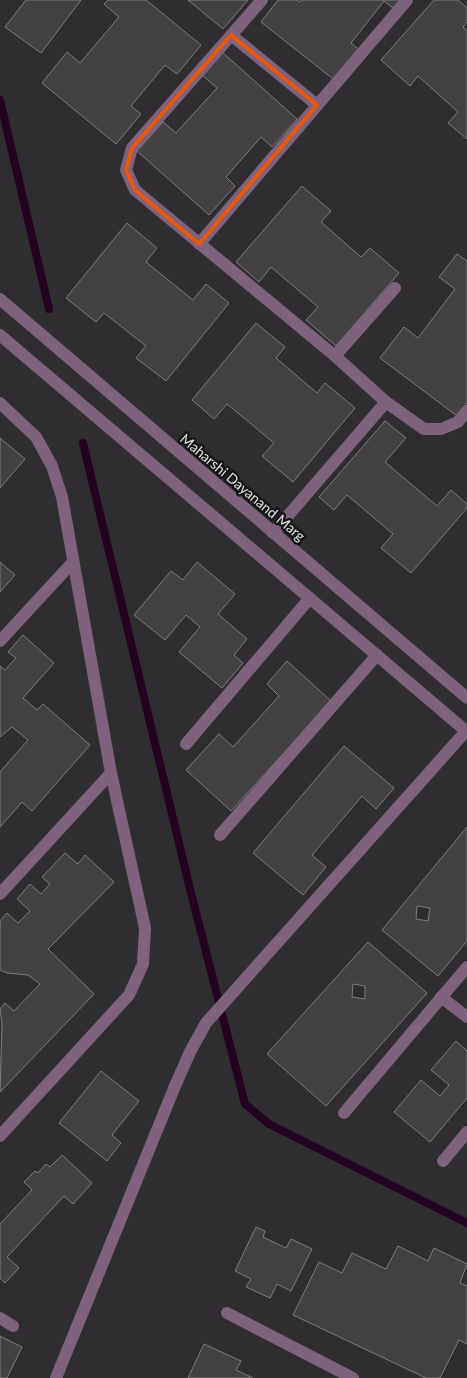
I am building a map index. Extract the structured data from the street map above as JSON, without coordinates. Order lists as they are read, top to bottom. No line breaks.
{"streets":{"street":["Maharshi Dayanand Marg"]}}
